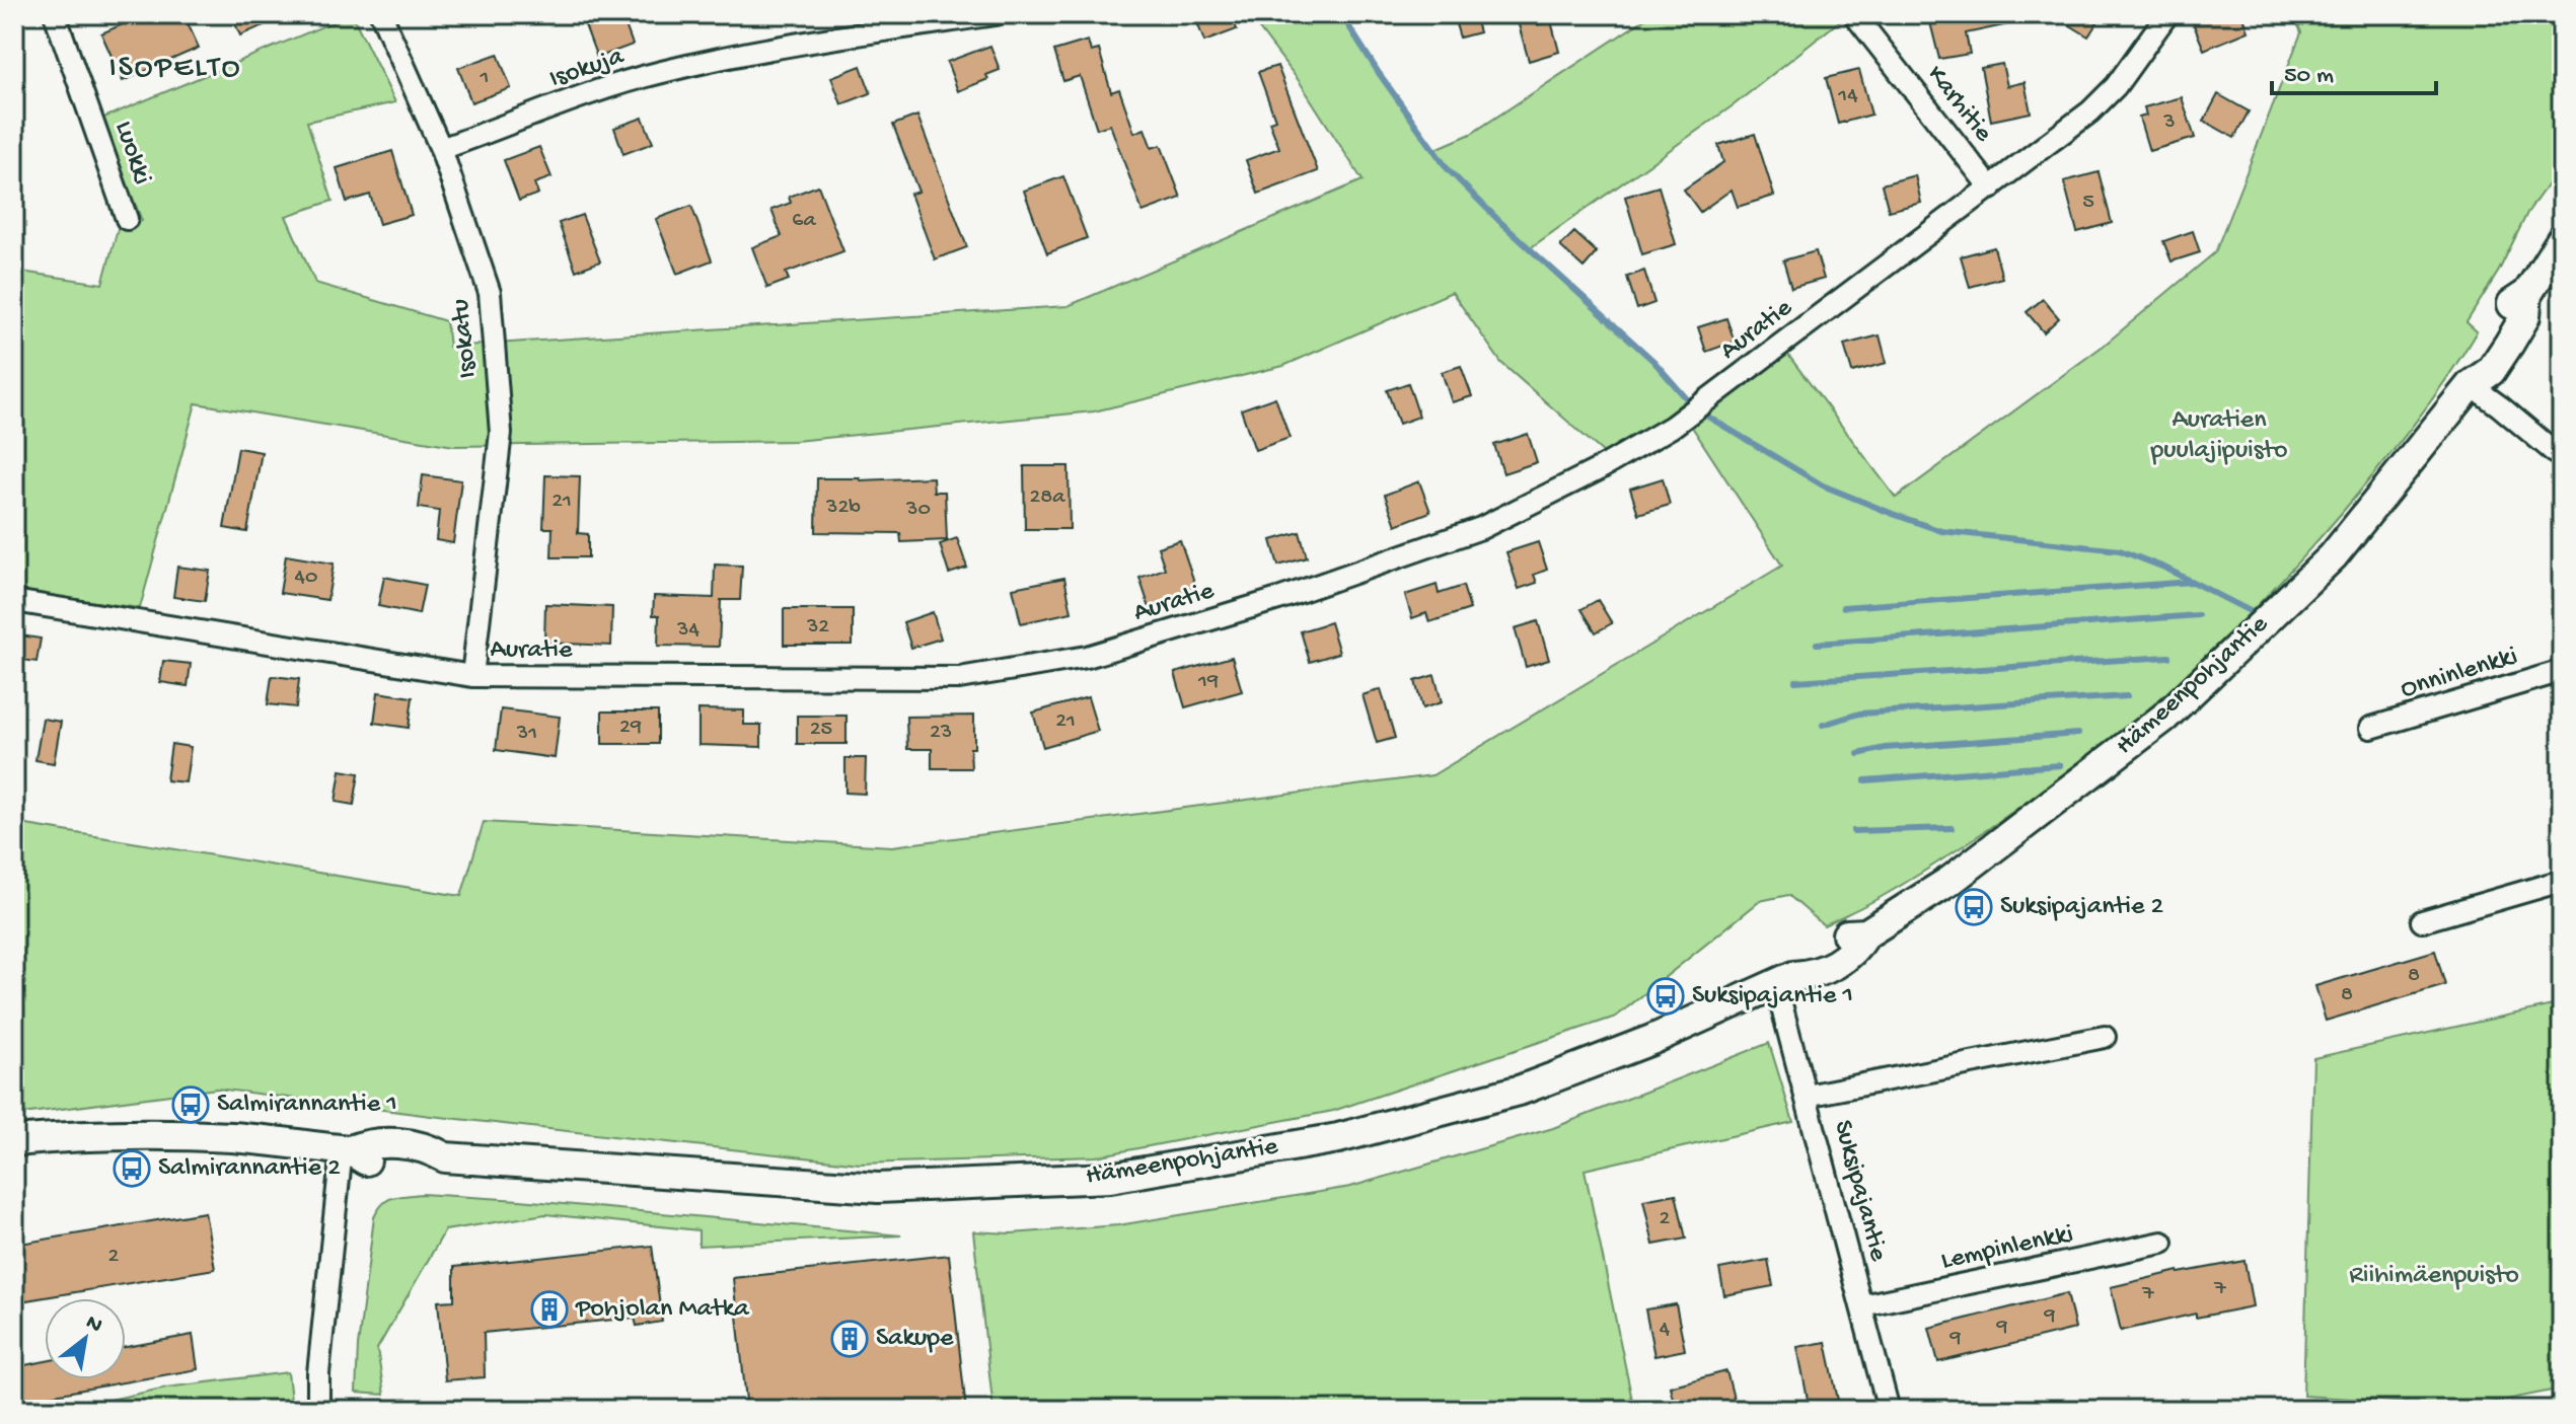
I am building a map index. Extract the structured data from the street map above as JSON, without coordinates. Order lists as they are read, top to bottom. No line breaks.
{"streets":{"main road":["Hämeenpohjantie"],"street":["Isokuja","Karhitie","Luokki","Auratie","Isokatu","Onninlenkki","Suksipajantie","Lempinlenkki"]},"crossings":[["Isokuja","Isokatu"],["Karhitie","Auratie"],["Auratie","Isokatu"],["Hämeenpohjantie","Suksipajantie"],["Suksipajantie","Lempinlenkki"]],"districts":["ISOPELTO"],"parks":["Auratien puulajipuisto","Riihimäenpuisto"],"places":{"bus stop":["Suksipajantie 2","Suksipajantie 1","Salmirannantie 1","Salmirannantie 2"],"building":["Pohjolan Matka","Sakupe"]},"house_numbers":["1","14","3","5","6a","28a","21","32b","30","40","32","34","19","21","29","25","23","31","8","8","2","2","7","7","9","9","4","9"],"scale_bar":"50 m","north":"top right"}
